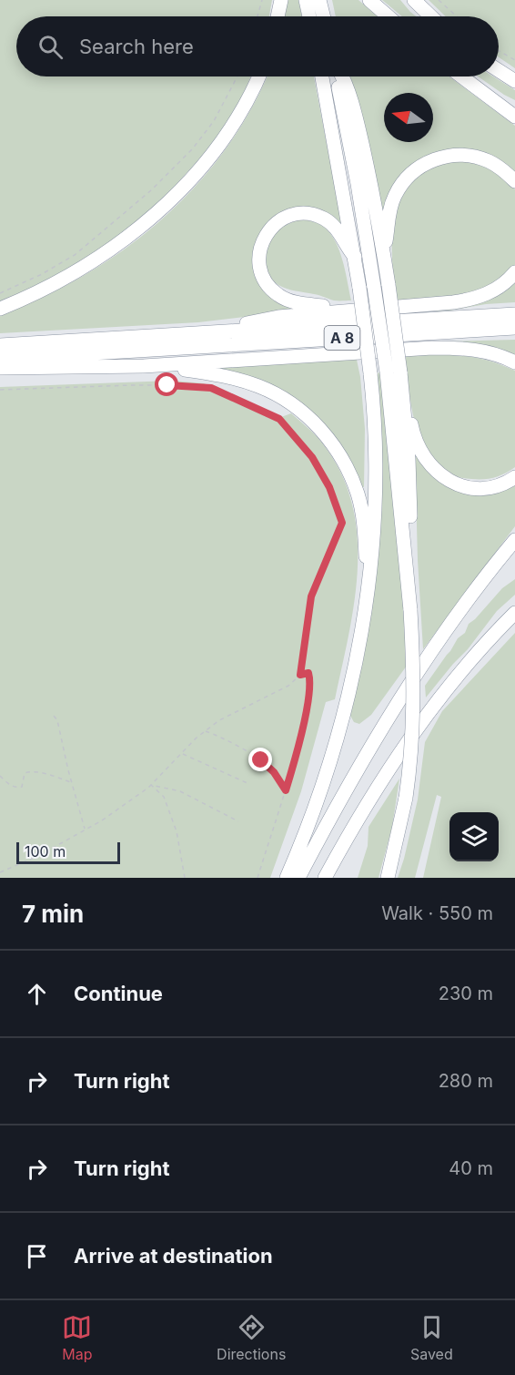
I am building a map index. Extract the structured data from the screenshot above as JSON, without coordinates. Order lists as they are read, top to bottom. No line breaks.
{"streets":{"highway":["A 8"]},"scale_bar":"100 m","north":"left","page":{"search":"Search here","scale":"100 m","heading":["7 min","Walk · 550 m"],"list":[["Continue","230 m"],["Turn right","280 m"],["Turn right","40 m"],"Arrive at destination"],"nav":["Map","Directions","Saved"]}}
